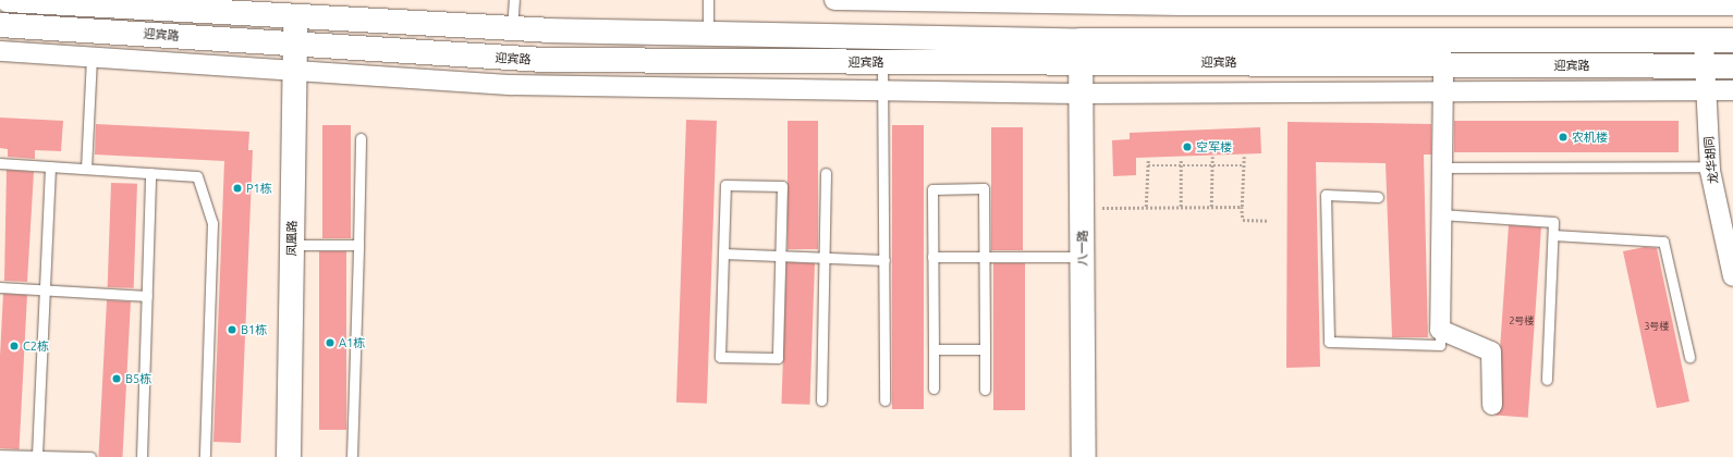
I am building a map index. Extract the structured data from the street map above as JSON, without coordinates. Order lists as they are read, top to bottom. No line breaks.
{"streets":{"main road":["迎宾路","凤凰路","八一路"],"street":["龙华胡同"]},"crossings":[["迎宾路","龙华胡同"],["迎宾路","凤凰路"],["迎宾路","八一路"]],"places":["农机楼","空军楼","P1栋","B1栋","A1栋","C2栋","B5栋"],"house_numbers":["2号楼","3号楼"]}
